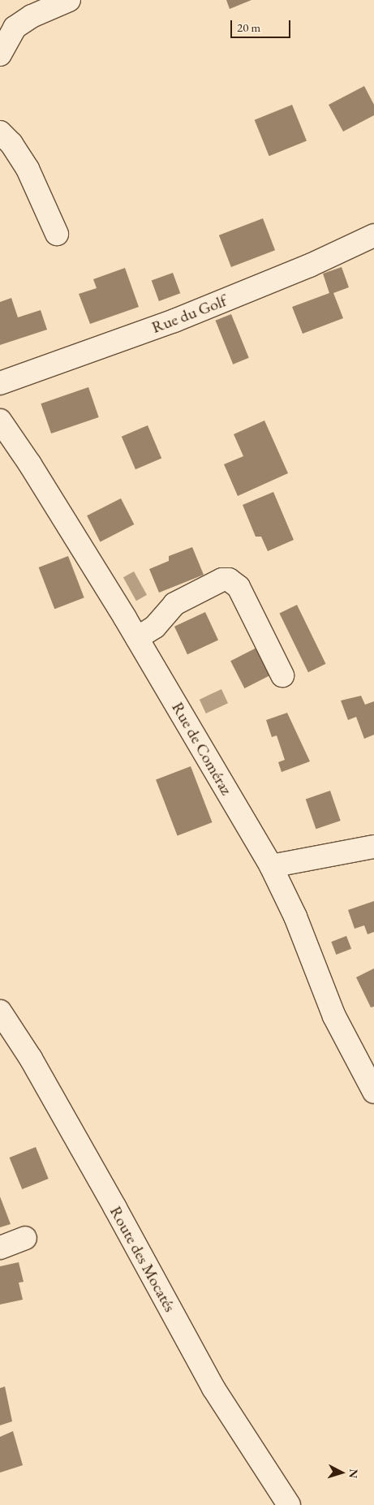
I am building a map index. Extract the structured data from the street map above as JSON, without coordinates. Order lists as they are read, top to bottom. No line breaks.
{"streets":{"street":["Rue du Golf","Rue de Coméraz","Route des Mocatés"]},"scale_bar":"20 m","north":"right"}
